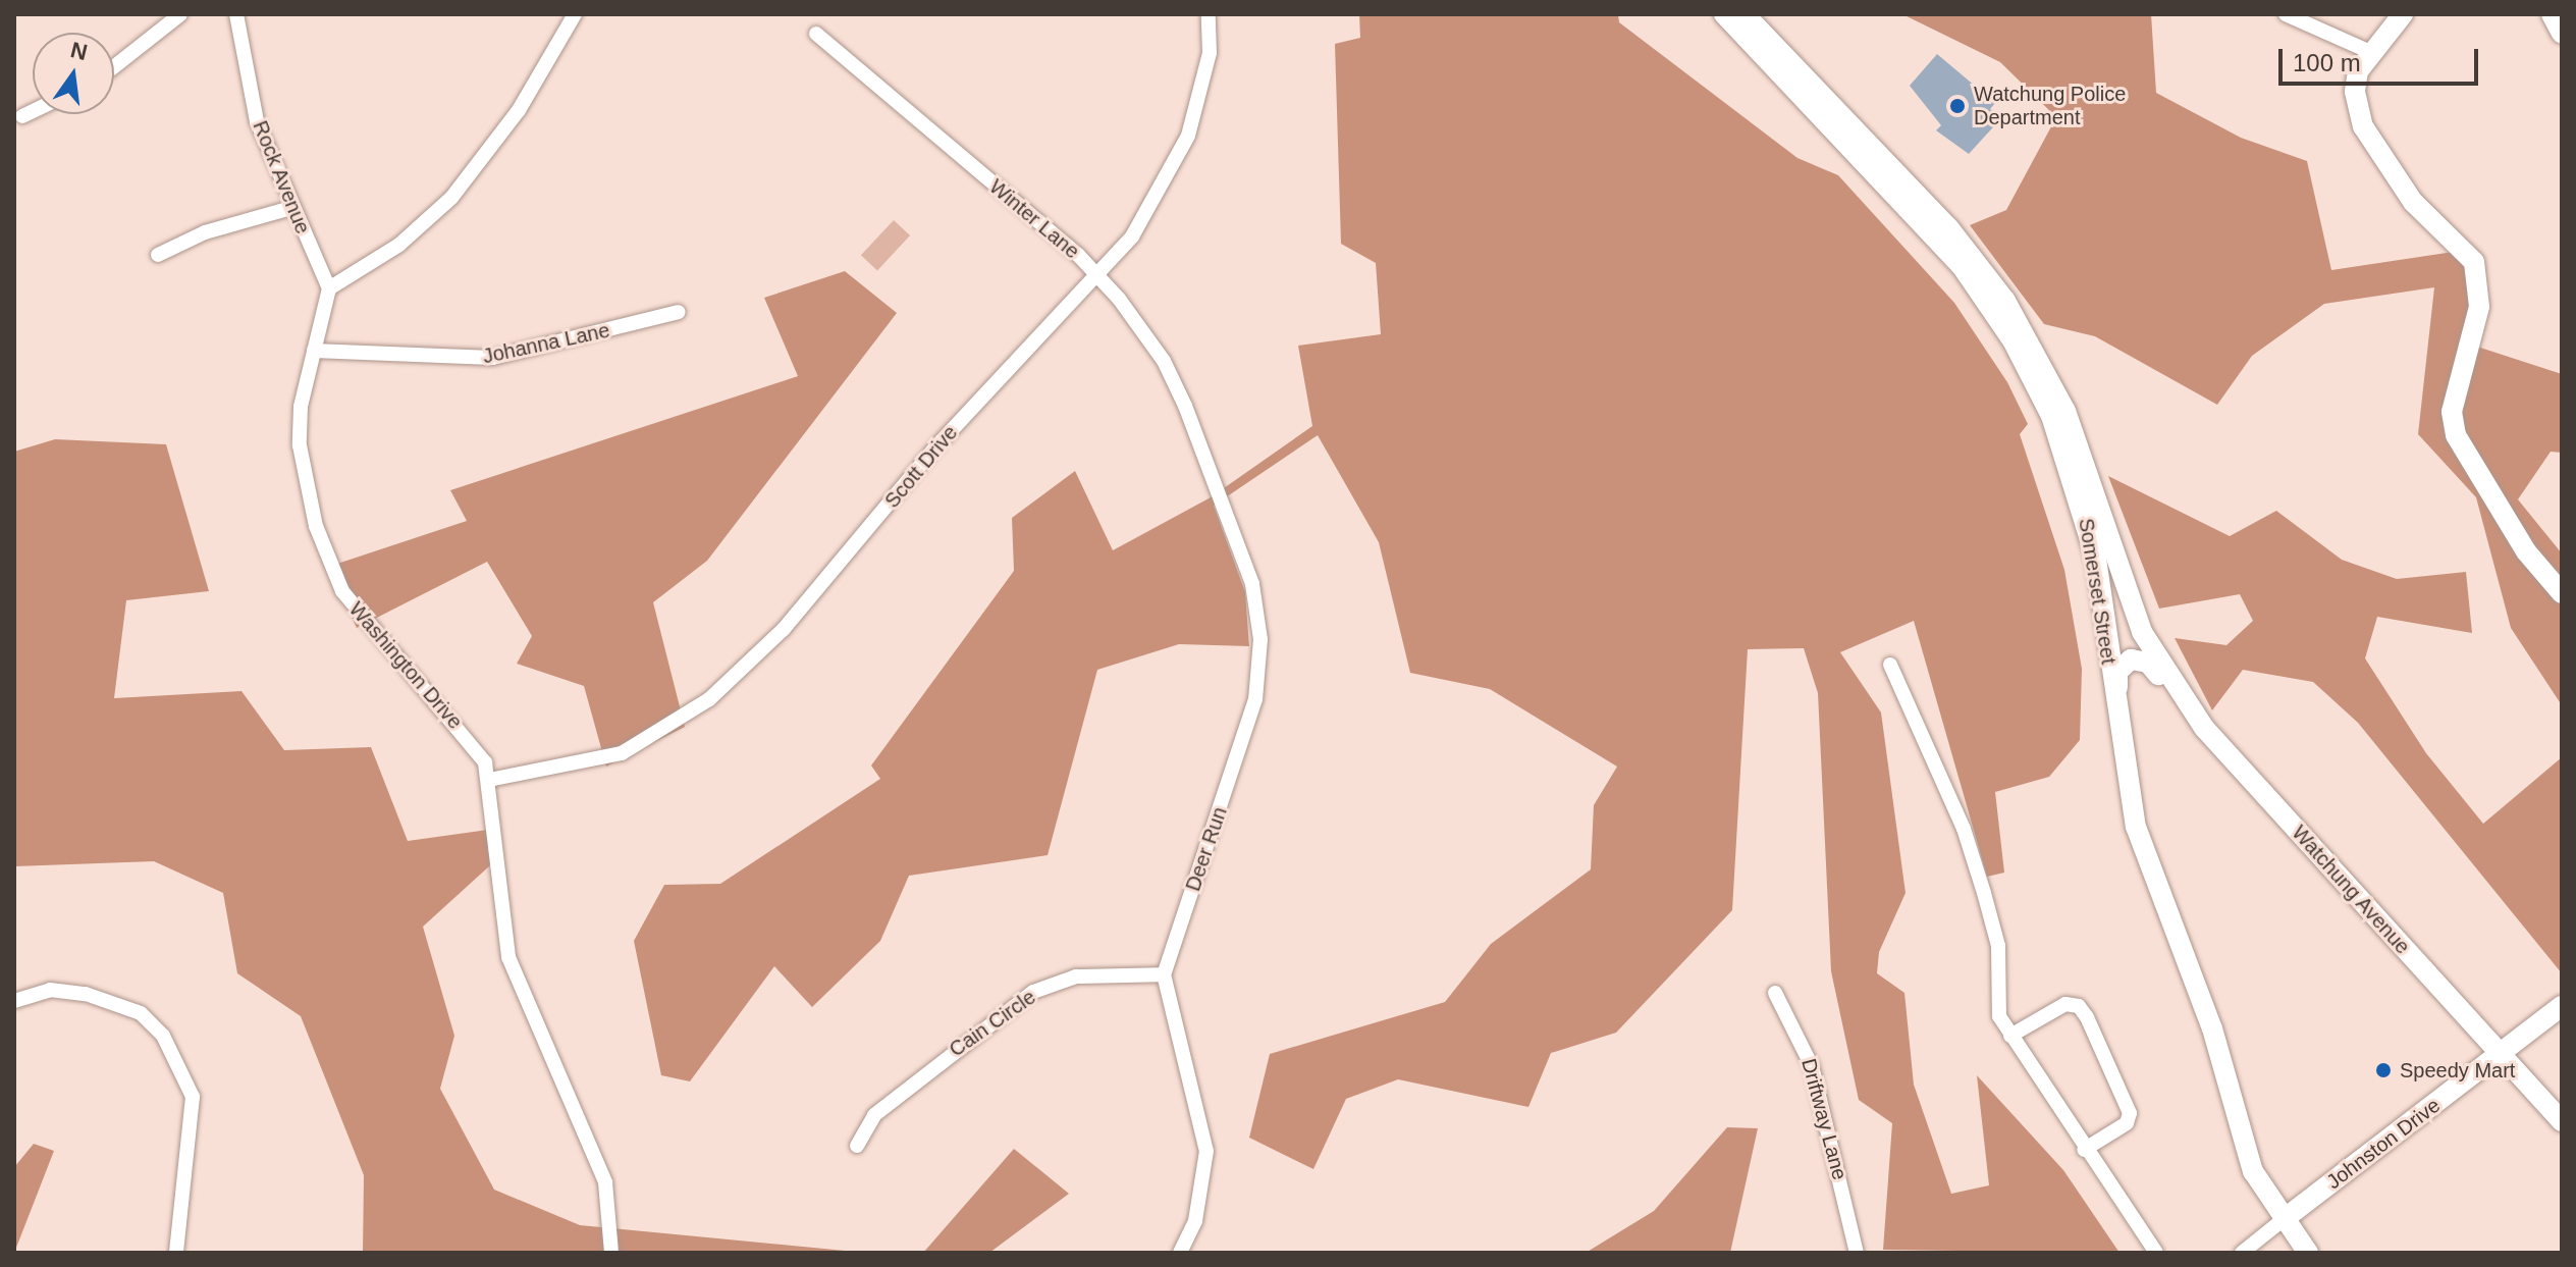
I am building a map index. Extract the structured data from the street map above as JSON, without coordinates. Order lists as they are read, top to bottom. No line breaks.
{"streets":{"main road":["Somerset Street","Watchung Avenue","Johnston Drive"],"street":["Rock Avenue","Winter Lane","Johanna Lane","Scott Drive","Washington Drive","Deer Run","Cain Circle","Driftway Lane"]},"crossings":[["Rock Avenue","Washington Drive"],["Winter Lane","Scott Drive"],["Winter Lane","Deer Run"],["Johanna Lane","Washington Drive"],["Scott Drive","Washington Drive"],["Somerset Street","Watchung Avenue"],["Somerset Street","Johnston Drive"],["Deer Run","Cain Circle"],["Watchung Avenue","Johnston Drive"]],"places":["Watchung Police Department","Speedy Mart"],"scale_bar":"100 m","north":"top"}
